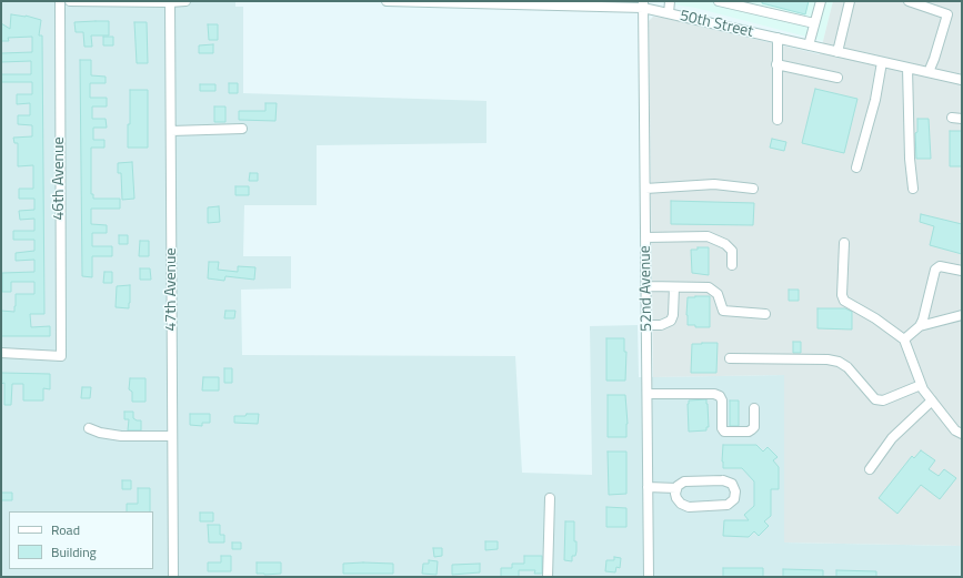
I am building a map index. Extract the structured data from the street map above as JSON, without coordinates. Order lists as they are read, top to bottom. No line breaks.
{"streets":{"street":["50th Street","46th Avenue","52nd Avenue","47th Avenue"]},"crossings":[["50th Street","52nd Avenue"]],"legend":["Road","Building"]}
